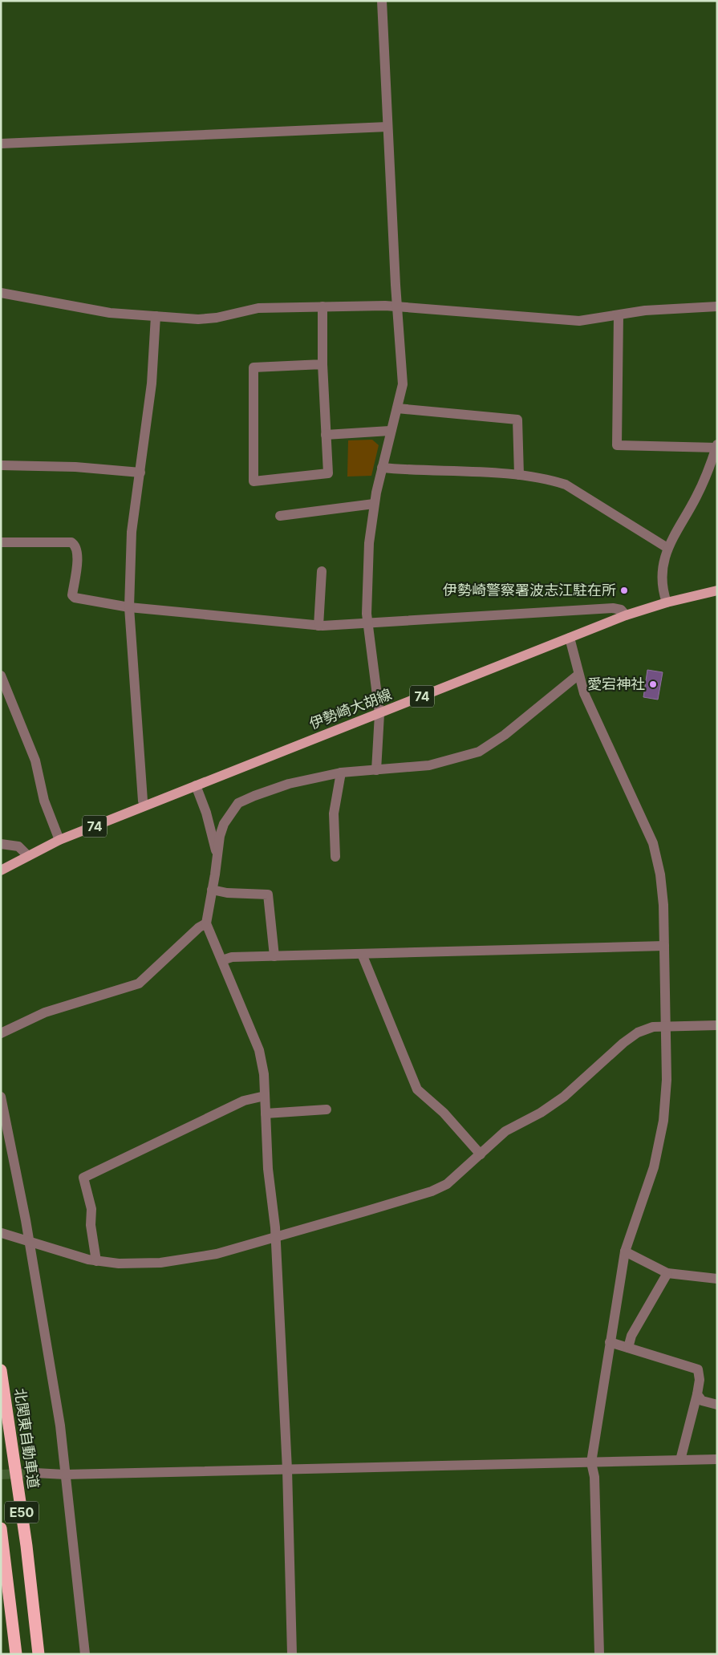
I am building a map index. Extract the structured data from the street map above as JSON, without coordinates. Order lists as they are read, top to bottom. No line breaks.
{"streets":{"highway":["北関東自動車道","E50"],"main road":["74","伊勢崎大胡線"]},"places":["伊勢崎警察署波志江駐在所","愛宕神社"]}
